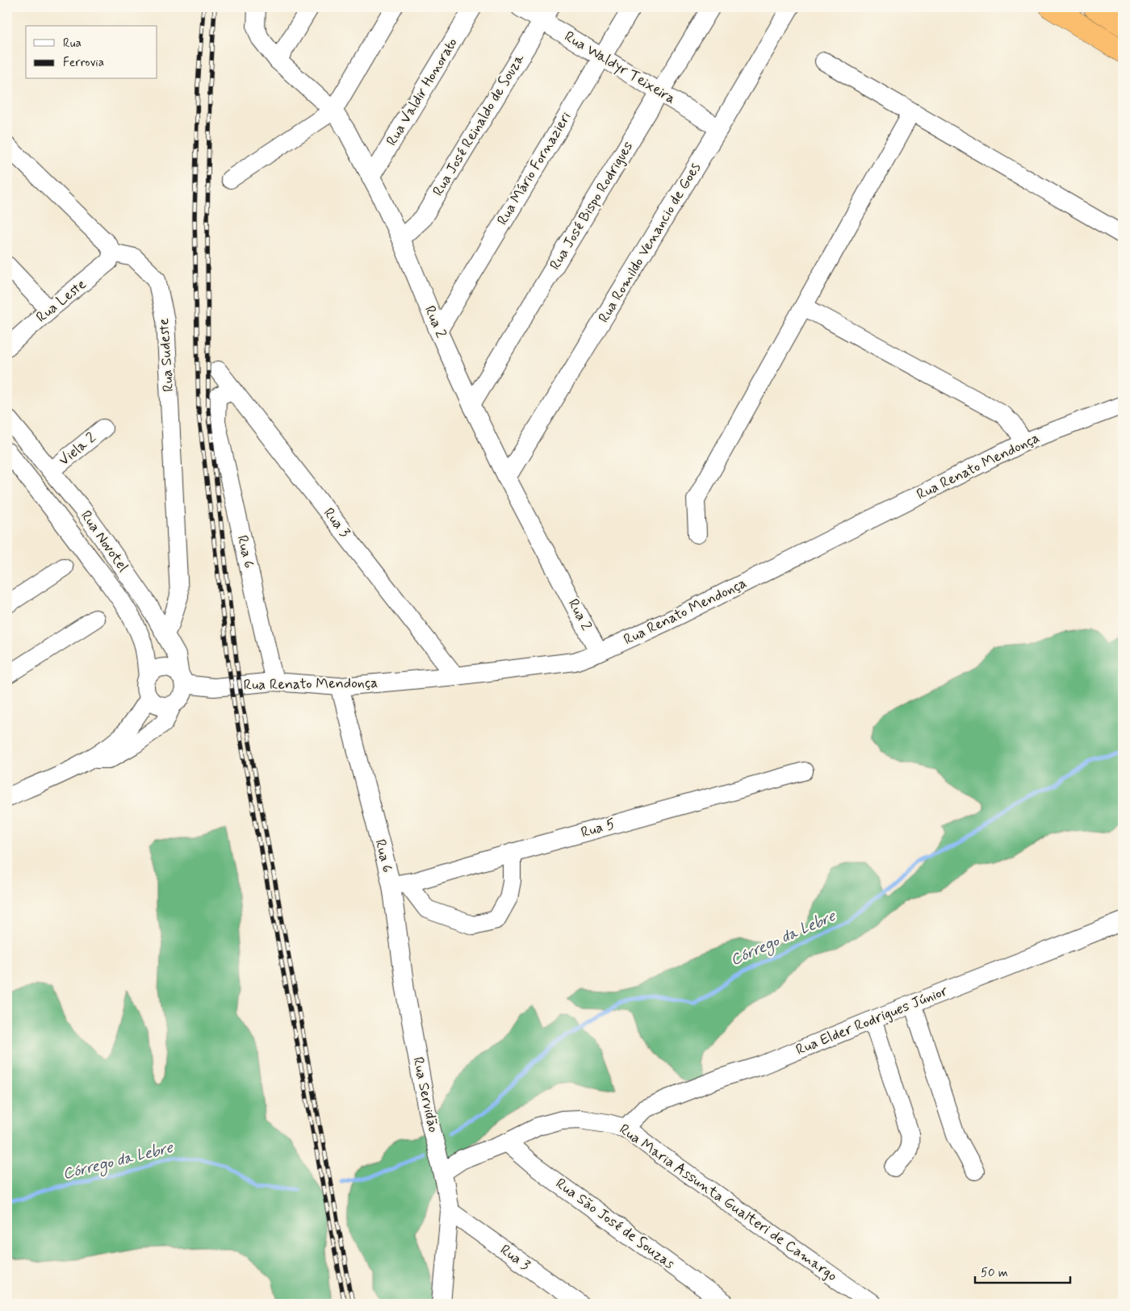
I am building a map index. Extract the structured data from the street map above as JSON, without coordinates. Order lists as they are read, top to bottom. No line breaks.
{"streets":{"street":["Rua Waldyr Teixeira","Rua Valdir Honorato","Rua José Reinaldo de Souza","Rua Mário Fornazieri","Rua José Bispo Rodrigues","Rua Romildo Venancio de Goes","Rua Leste","Rua 2","Rua Sudeste","Viela 2","Rua Renato Mendonça","Rua 3","Rua Novotel","Rua 6","Rua 5","Rua Elder Rodrigues Júnior","Rua Servidão","Rua Maria Assunta Gualteri de Camargo","Rua São José de Souzas"]},"crossings":[["Rua Waldyr Teixeira","Rua José Reinaldo de Souza"],["Rua Waldyr Teixeira","Rua Mário Fornazieri"],["Rua Waldyr Teixeira","Rua José Bispo Rodrigues"],["Rua Waldyr Teixeira","Rua Romildo Venancio de Goes"],["Rua Valdir Honorato","Rua 2"],["Rua José Reinaldo de Souza","Rua 2"],["Rua Mário Fornazieri","Rua 2"],["Rua José Bispo Rodrigues","Rua 2"],["Rua Romildo Venancio de Goes","Rua 2"],["Rua Leste","Rua Sudeste"],["Rua 2","Rua Renato Mendonça"],["Rua Sudeste","Rua Novotel"],["Viela 2","Rua Novotel"],["Rua Renato Mendonça","Rua 3"],["Rua Renato Mendonça","Rua Novotel"],["Rua Renato Mendonça","Rua 6"],["Rua 3","Rua 6"],["Rua 3","Rua Servidão"],["Rua 6","Rua 5"],["Rua 6","Rua Servidão"],["Rua 5","Rua Servidão"],["Rua Elder Rodrigues Júnior","Rua Maria Assunta Gualteri de Camargo"],["Rua Servidão","Rua Maria Assunta Gualteri de Camargo"],["Rua Maria Assunta Gualteri de Camargo","Rua São José de Souzas"]],"water":["Córrego da Lebre"],"legend":["Rua","Ferrovia"],"scale_bar":"50 m"}
